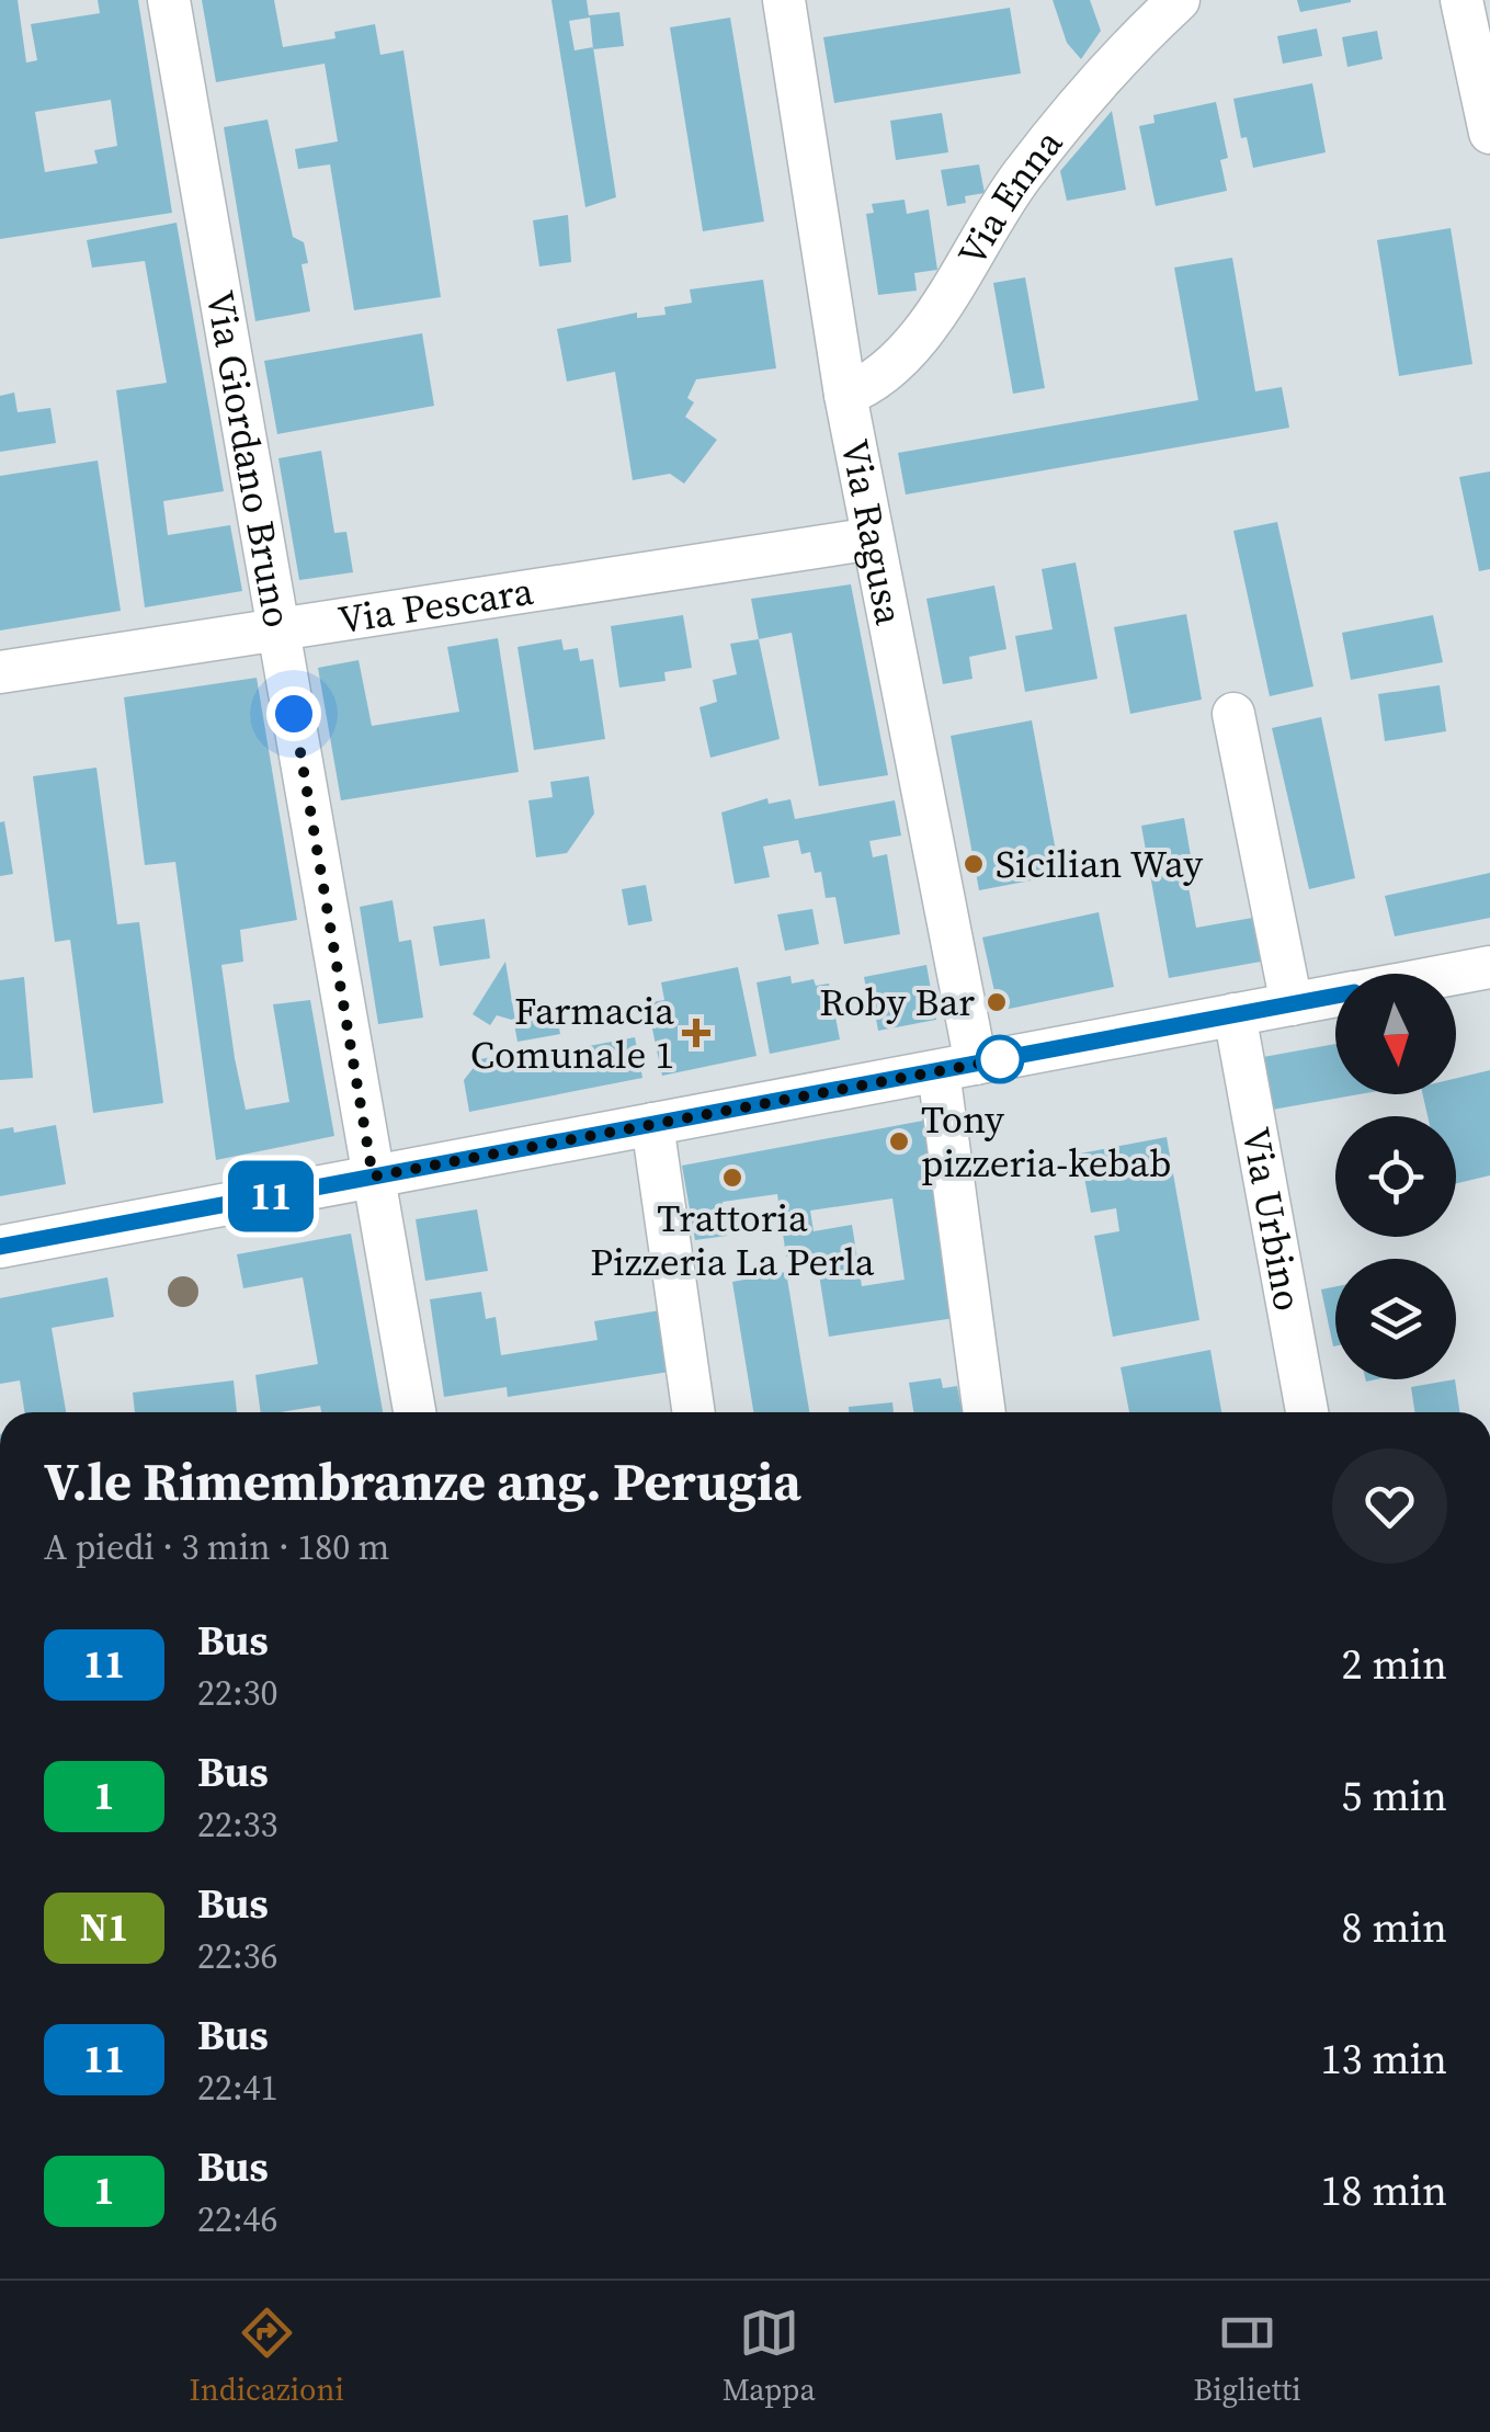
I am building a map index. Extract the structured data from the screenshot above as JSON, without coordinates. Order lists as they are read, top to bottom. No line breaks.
{"streets":{"street":["Via Enna","Via Giordano Bruno","Via Ragusa","Via Pescara","Via Urbino"]},"crossings":[["Via Enna","Via Ragusa"],["Via Giordano Bruno","Via Pescara"],["Via Ragusa","Via Pescara"]],"places":{"other":["Sicilian Way","Roby Bar","Tony pizzeria-kebab","Trattoria Pizzeria La Perla"],"health":["Farmacia Comunale 1"]},"lines":["bus line 11"],"north":"bottom","page":{"on_map":"11","heading":["V.le Rimembranze ang. Perugia","A piedi · 3 min · 180 m"],"list":[{"mark":"11","name":"Bus","note":"22:30","value":"2 min"},{"mark":"1","name":"Bus","note":"22:33","value":"5 min"},{"mark":"N1","name":"Bus","note":"22:36","value":"8 min"},{"mark":"11","name":"Bus","note":"22:41","value":"13 min"},{"mark":"1","name":"Bus","note":"22:46","value":"18 min"}],"tabs":["Indicazioni","Mappa","Biglietti"]}}
